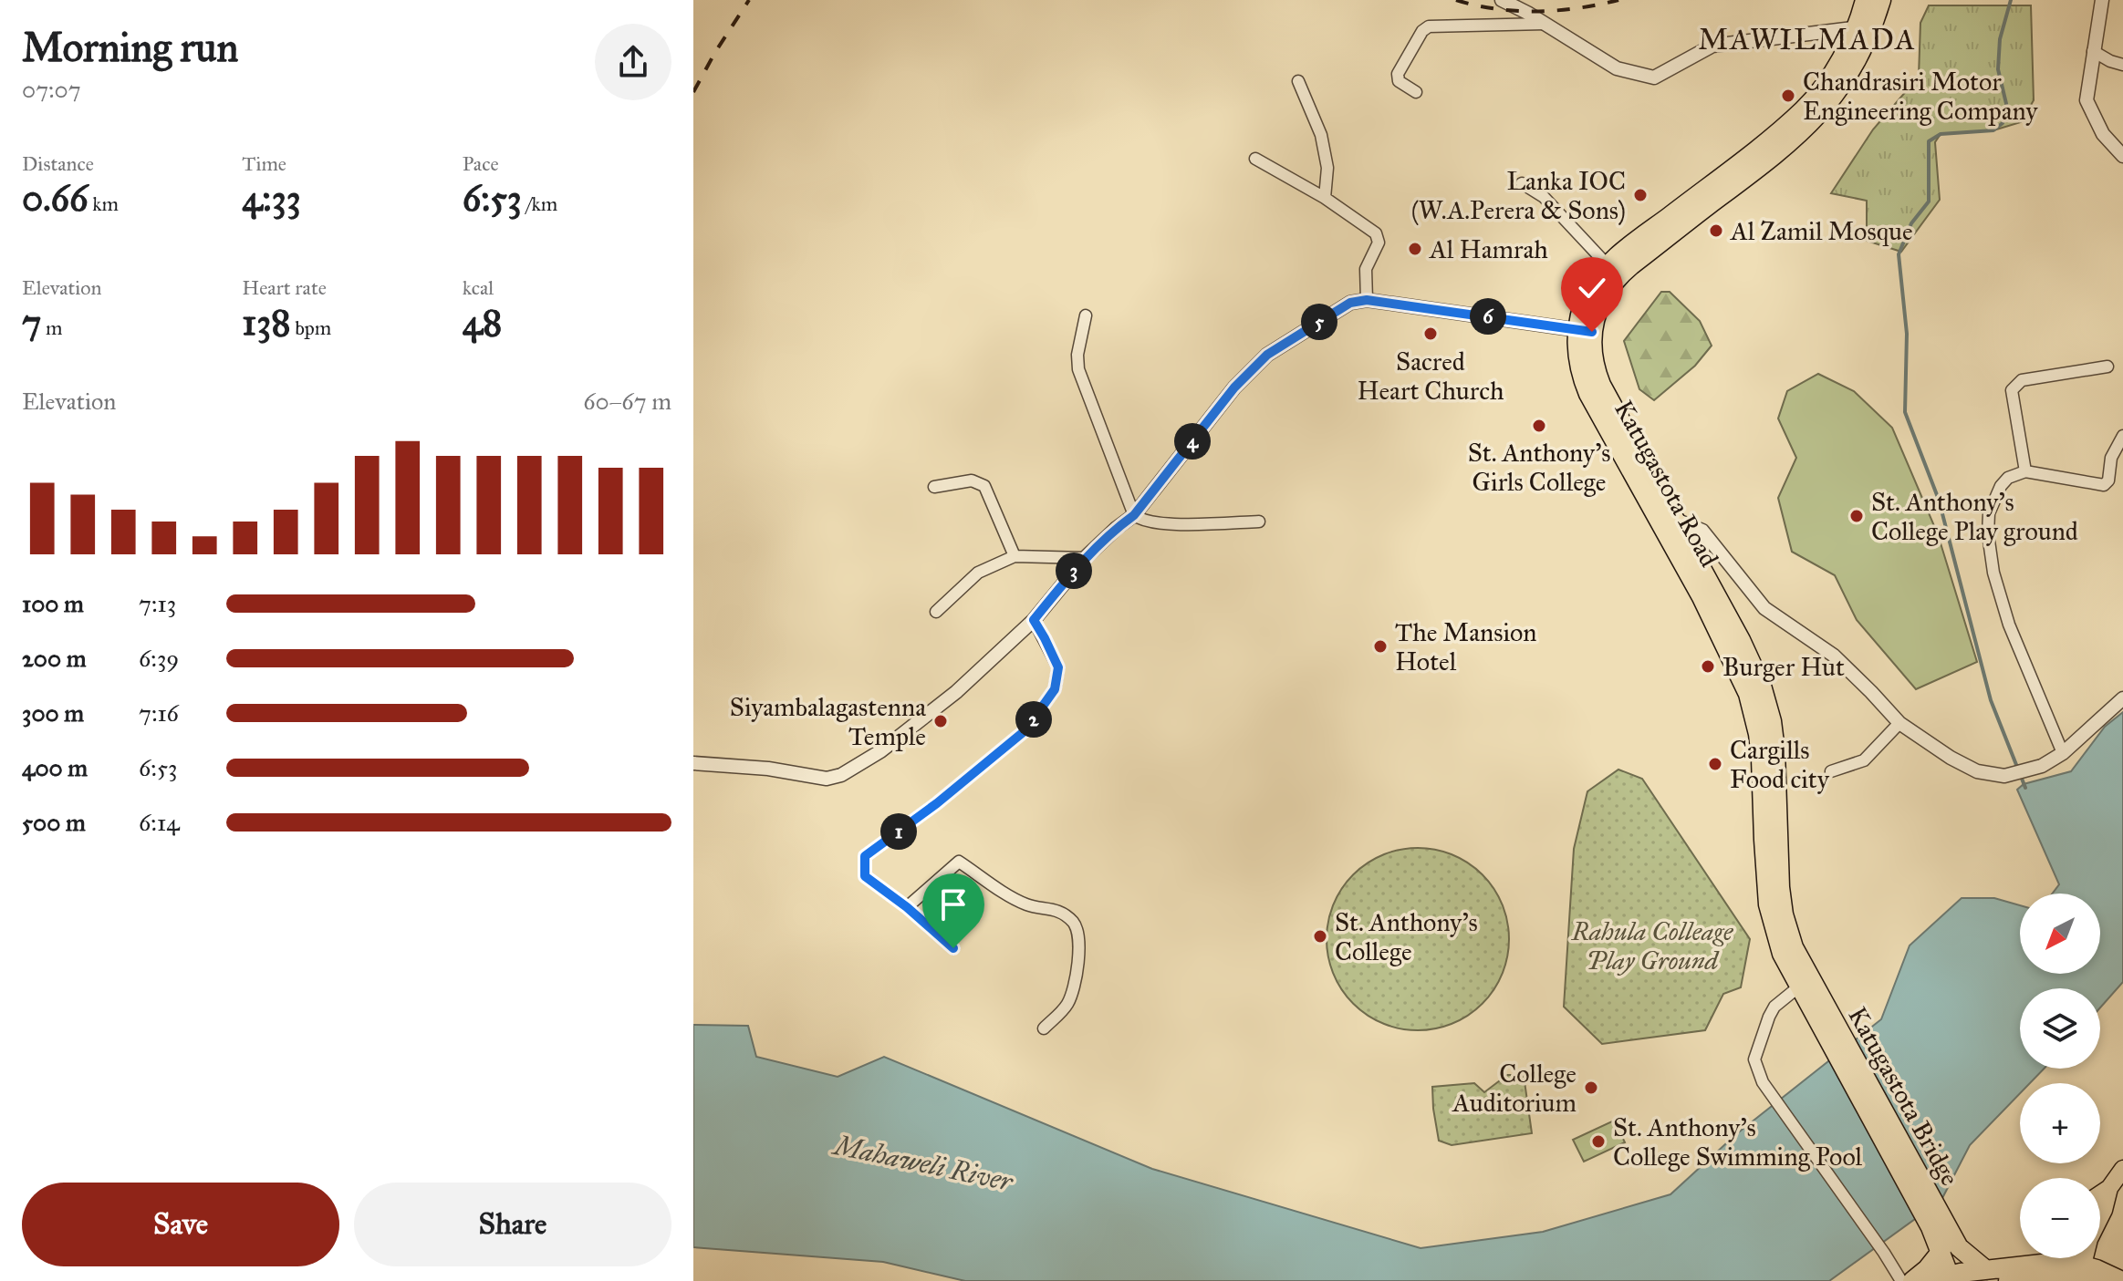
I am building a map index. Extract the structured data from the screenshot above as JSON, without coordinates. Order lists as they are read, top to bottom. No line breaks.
{"streets":{"highway":["Katugastota Road","Katugastota Bridge"]},"crossings":[["Katugastota Road","Katugastota Bridge"]],"districts":["MAWILMADA"],"water":["Mahaweli River"],"parks":["Rahula Colleage Play Ground"],"places":["Chandrasiri Motor Engineering Company","Lanka IOC (W.A.Perera & Sons)","Al Zamil Mosque","Al Hamrah","Sacred Heart Church","St. Anthony's Girls College","St. Anthony's College Play ground","The Mansion Hotel","Burger Hut","Siyambalagastenna Temple","Cargills Food city","St. Anthony's College","College Auditorium","St. Anthony's College Swimming Pool"],"north":"bottom left","page":{"heading":["Morning run","07:07"],"stats":[["Distance","0.66 km"],["Time","4:33"],["Pace","6:53 /km"],["Elevation","7 m"],["Heart rate","138 bpm"],["kcal","48"]],"pins":["6","5","4","3","2","1"],"chart":["Elevation","60–67 m"],"list":[{"name":"100 m","note":"7:13"},{"name":"200 m","note":"6:39"},{"name":"300 m","note":"7:16"},{"name":"400 m","note":"6:53"},{"name":"500 m","note":"6:14"}],"map_buttons":["+","−"],"buttons":["Save","Share"]}}
